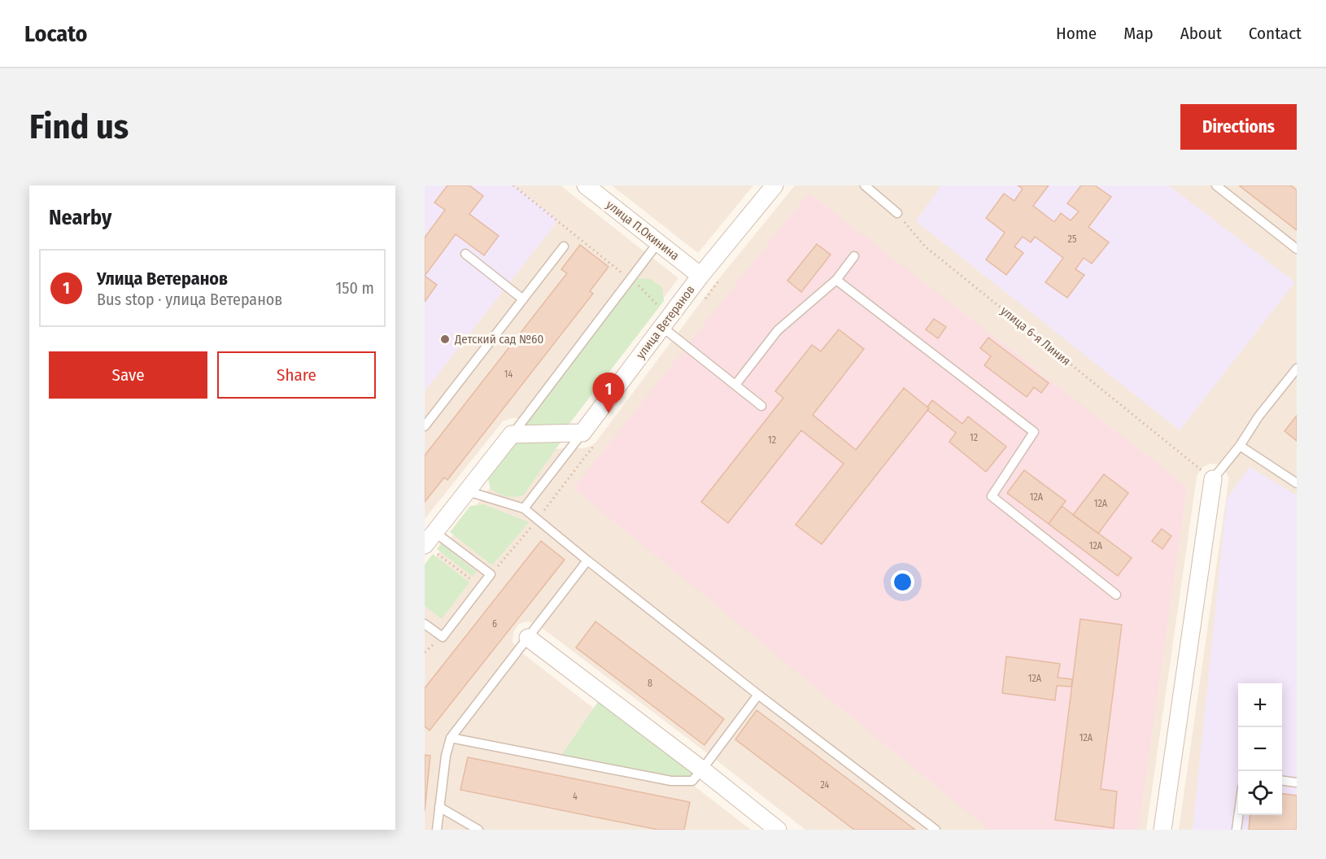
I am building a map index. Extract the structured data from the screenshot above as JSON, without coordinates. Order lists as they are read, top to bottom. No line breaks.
{"streets":{"street":["улица П.Окинина","улица Ветеранов"],"path":["улица 6-я Линия"]},"crossings":[["улица П.Окинина","улица Ветеранов"]],"places":["Детский сад №60"],"house_numbers":["25","14","12","12","12А","12А","12А","6","12А","8","12А","24","4"],"page":{"header":"Locato","nav":["Home","Map","About","Contact"],"buttons":["Directions",["Save","Share"]],"title":"Find us","heading":"Nearby","list":[{"mark":"1","name":"Улица Ветеранов","note":"Bus stop · улица Ветеранов","value":"150 m"}],"pins":"1","map_buttons":["+","−"]}}
